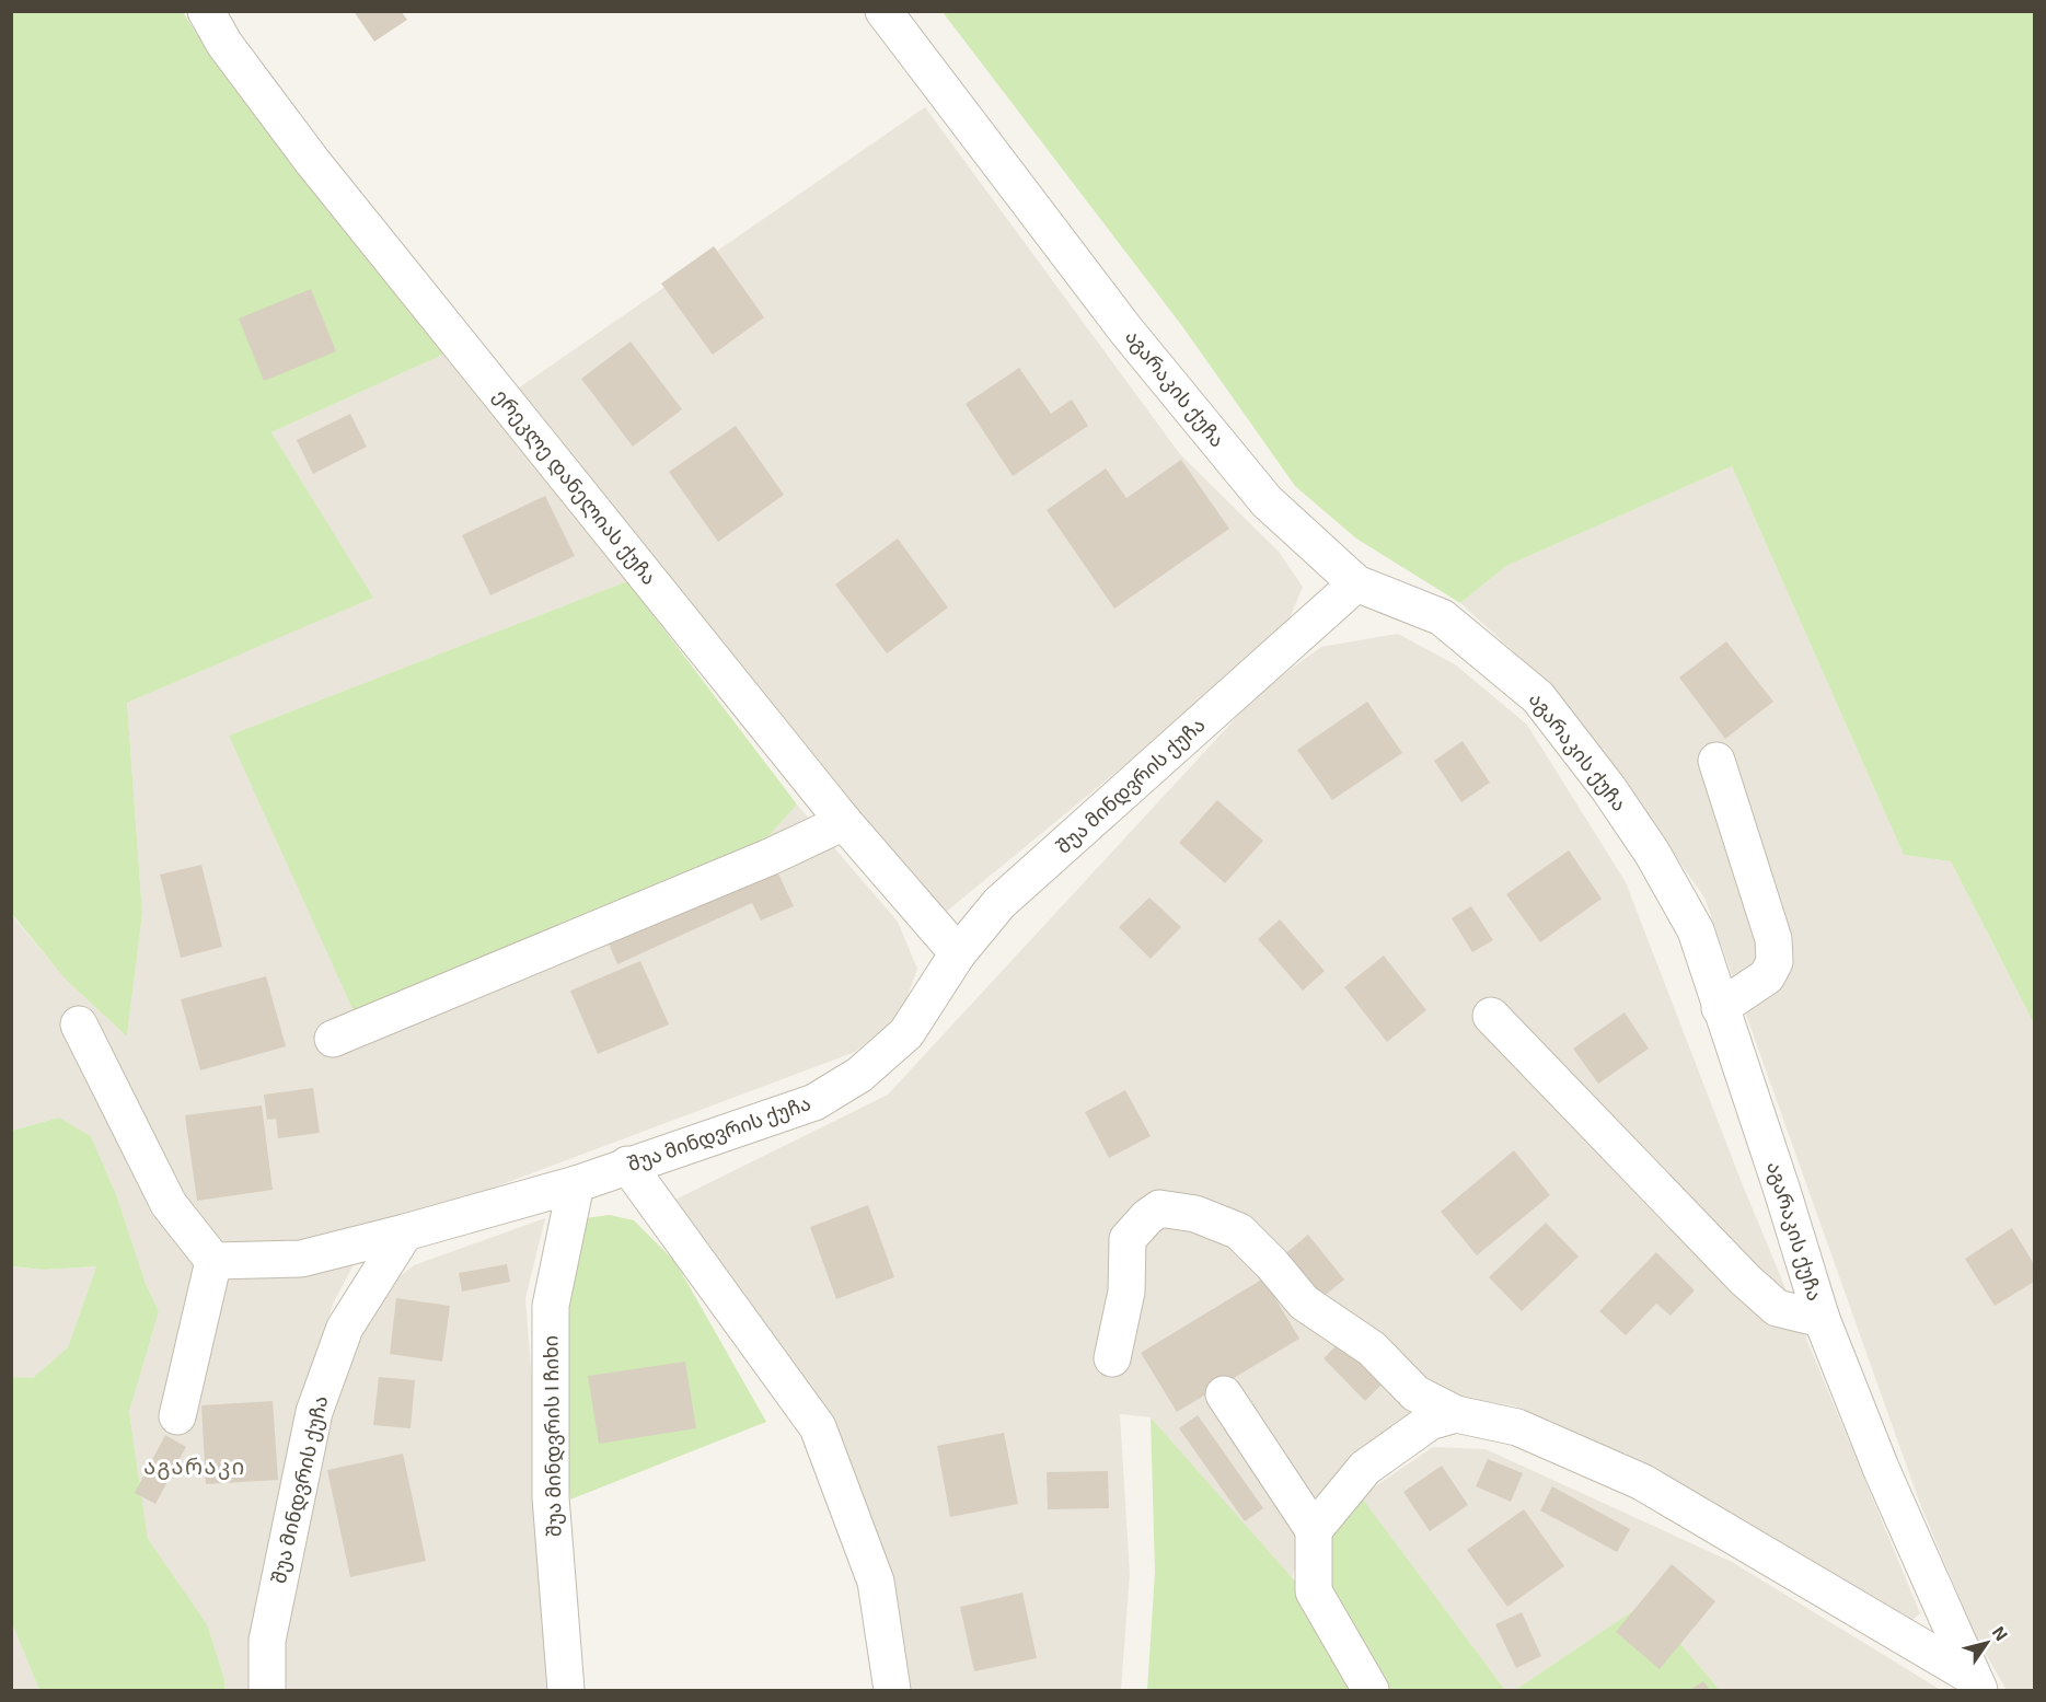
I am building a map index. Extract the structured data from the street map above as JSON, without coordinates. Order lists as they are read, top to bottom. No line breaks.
{"streets":{"street":["აგარაკის ქუჩა","ერეკლე დანელიას ქუჩა","შუა მინდვრის ქუჩა","შუა მინდვრის I ჩიხი"]},"crossings":[["აგარაკის ქუჩა","შუა მინდვრის ქუჩა"],["ერეკლე დანელიას ქუჩა","შუა მინდვრის ქუჩა"],["შუა მინდვრის ქუჩა","შუა მინდვრის I ჩიხი"]],"districts":["აგარაკი"],"north":"top right"}
